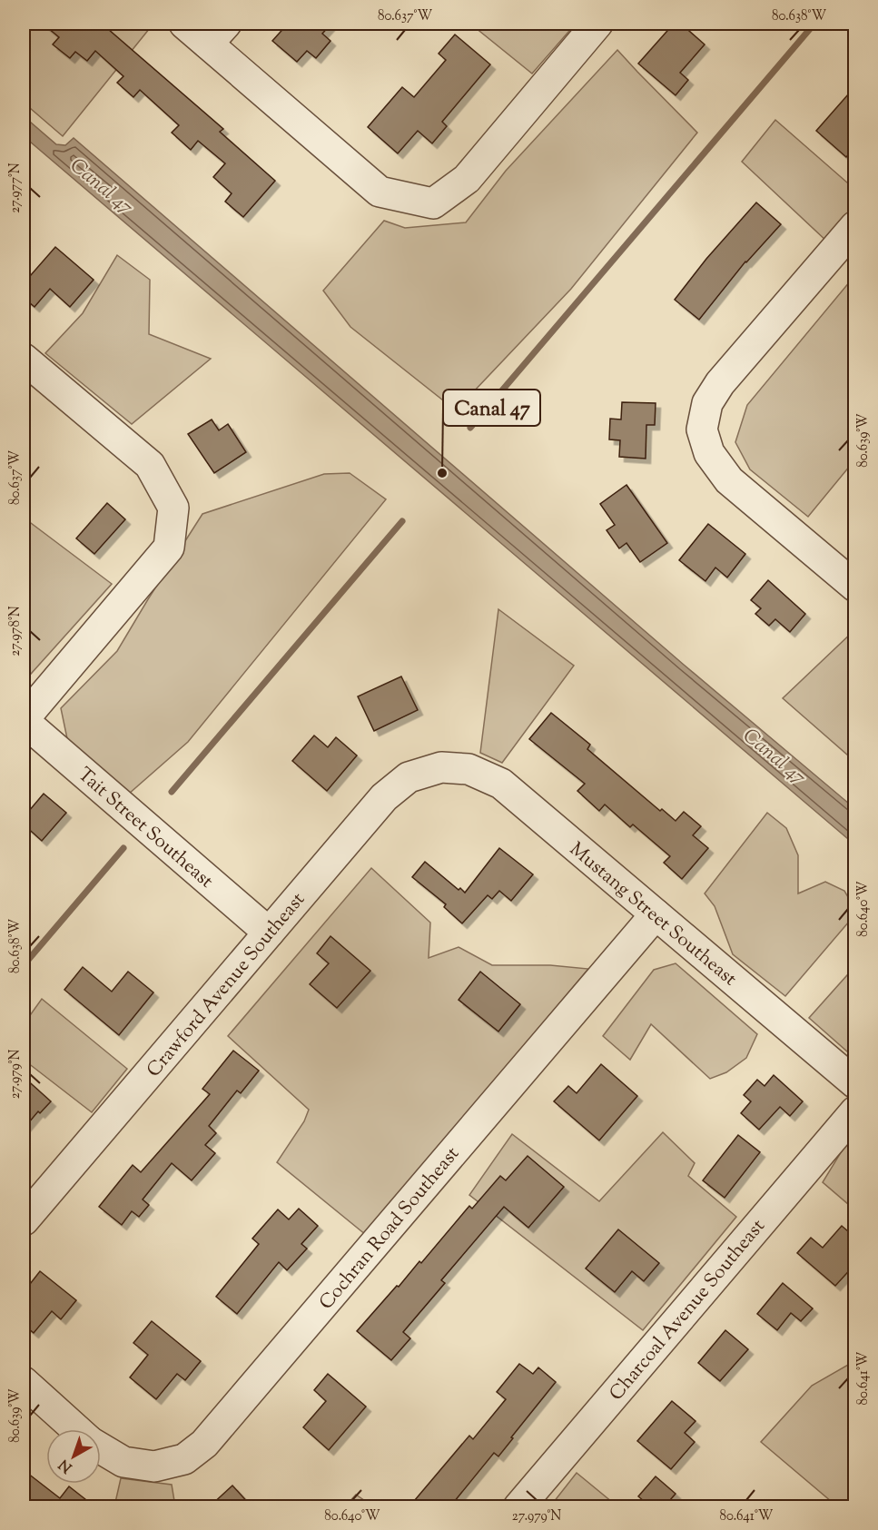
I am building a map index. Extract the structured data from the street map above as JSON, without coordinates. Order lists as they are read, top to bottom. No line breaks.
{"streets":{"street":["Tait Street Southeast","Mustang Street Southeast","Crawford Avenue Southeast","Cochran Road Southeast","Charcoal Avenue Southeast"]},"crossings":[["Tait Street Southeast","Crawford Avenue Southeast"],["Mustang Street Southeast","Crawford Avenue Southeast"],["Mustang Street Southeast","Cochran Road Southeast"]],"water":["Canal 47"],"places":["Canal 47"],"north":"bottom left","coordinates":["80.637°W","80.638°W","27.977°N","80.639°W","27.978°N","80.640°W","27.979°N","80.641°W"]}
